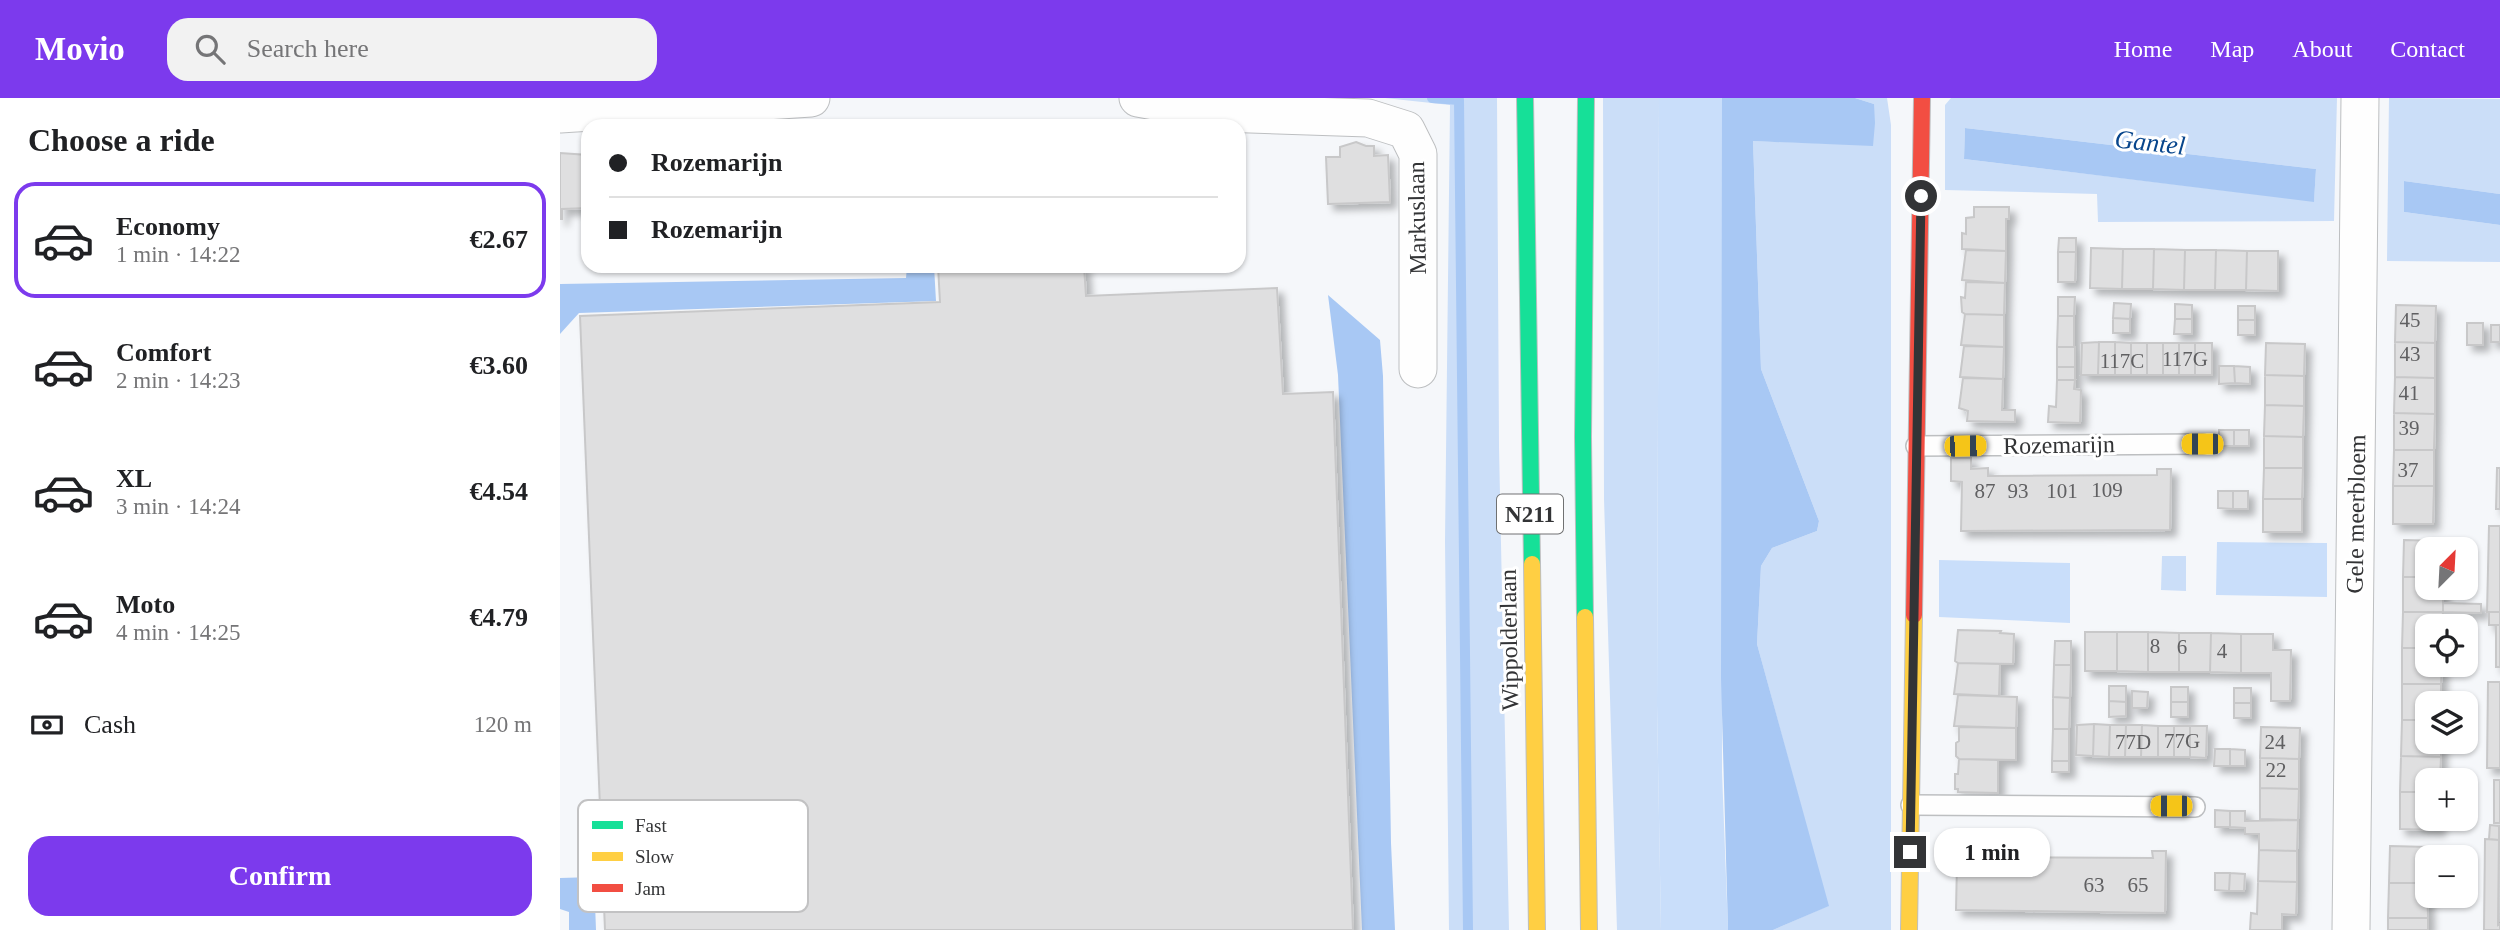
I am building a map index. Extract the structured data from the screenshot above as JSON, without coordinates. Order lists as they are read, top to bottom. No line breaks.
{"streets":{"main road":["N211","Wippolderlaan"],"street":["Markuslaan","Gele meerbloem"],"lane":["Rozemarijn"]},"water":["Gantel"],"house_numbers":["45","43","117G","117C","41","39","37","109","87","93","101","8","6","4","77G","77D","24","22","63","65"],"legend":["Fast","Slow","Jam"],"north":"top right","page":{"header":"Movio","search":"Search here","nav":["Home","Map","About","Contact"],"heading":"Choose a ride","banner":["Rozemarijn","Rozemarijn"],"list":[{"name":"Economy","note":"1 min · 14:22","value":"€2.67"},{"name":"Comfort","note":"2 min · 14:23","value":"€3.60"},{"name":"XL","note":"3 min · 14:24","value":"€4.54"},{"name":"Moto","note":"4 min · 14:25","value":"€4.79"}],"map_buttons":["+","−"],"pay":["Cash","120 m"],"buttons":"Confirm","bubble":"1 min"}}
